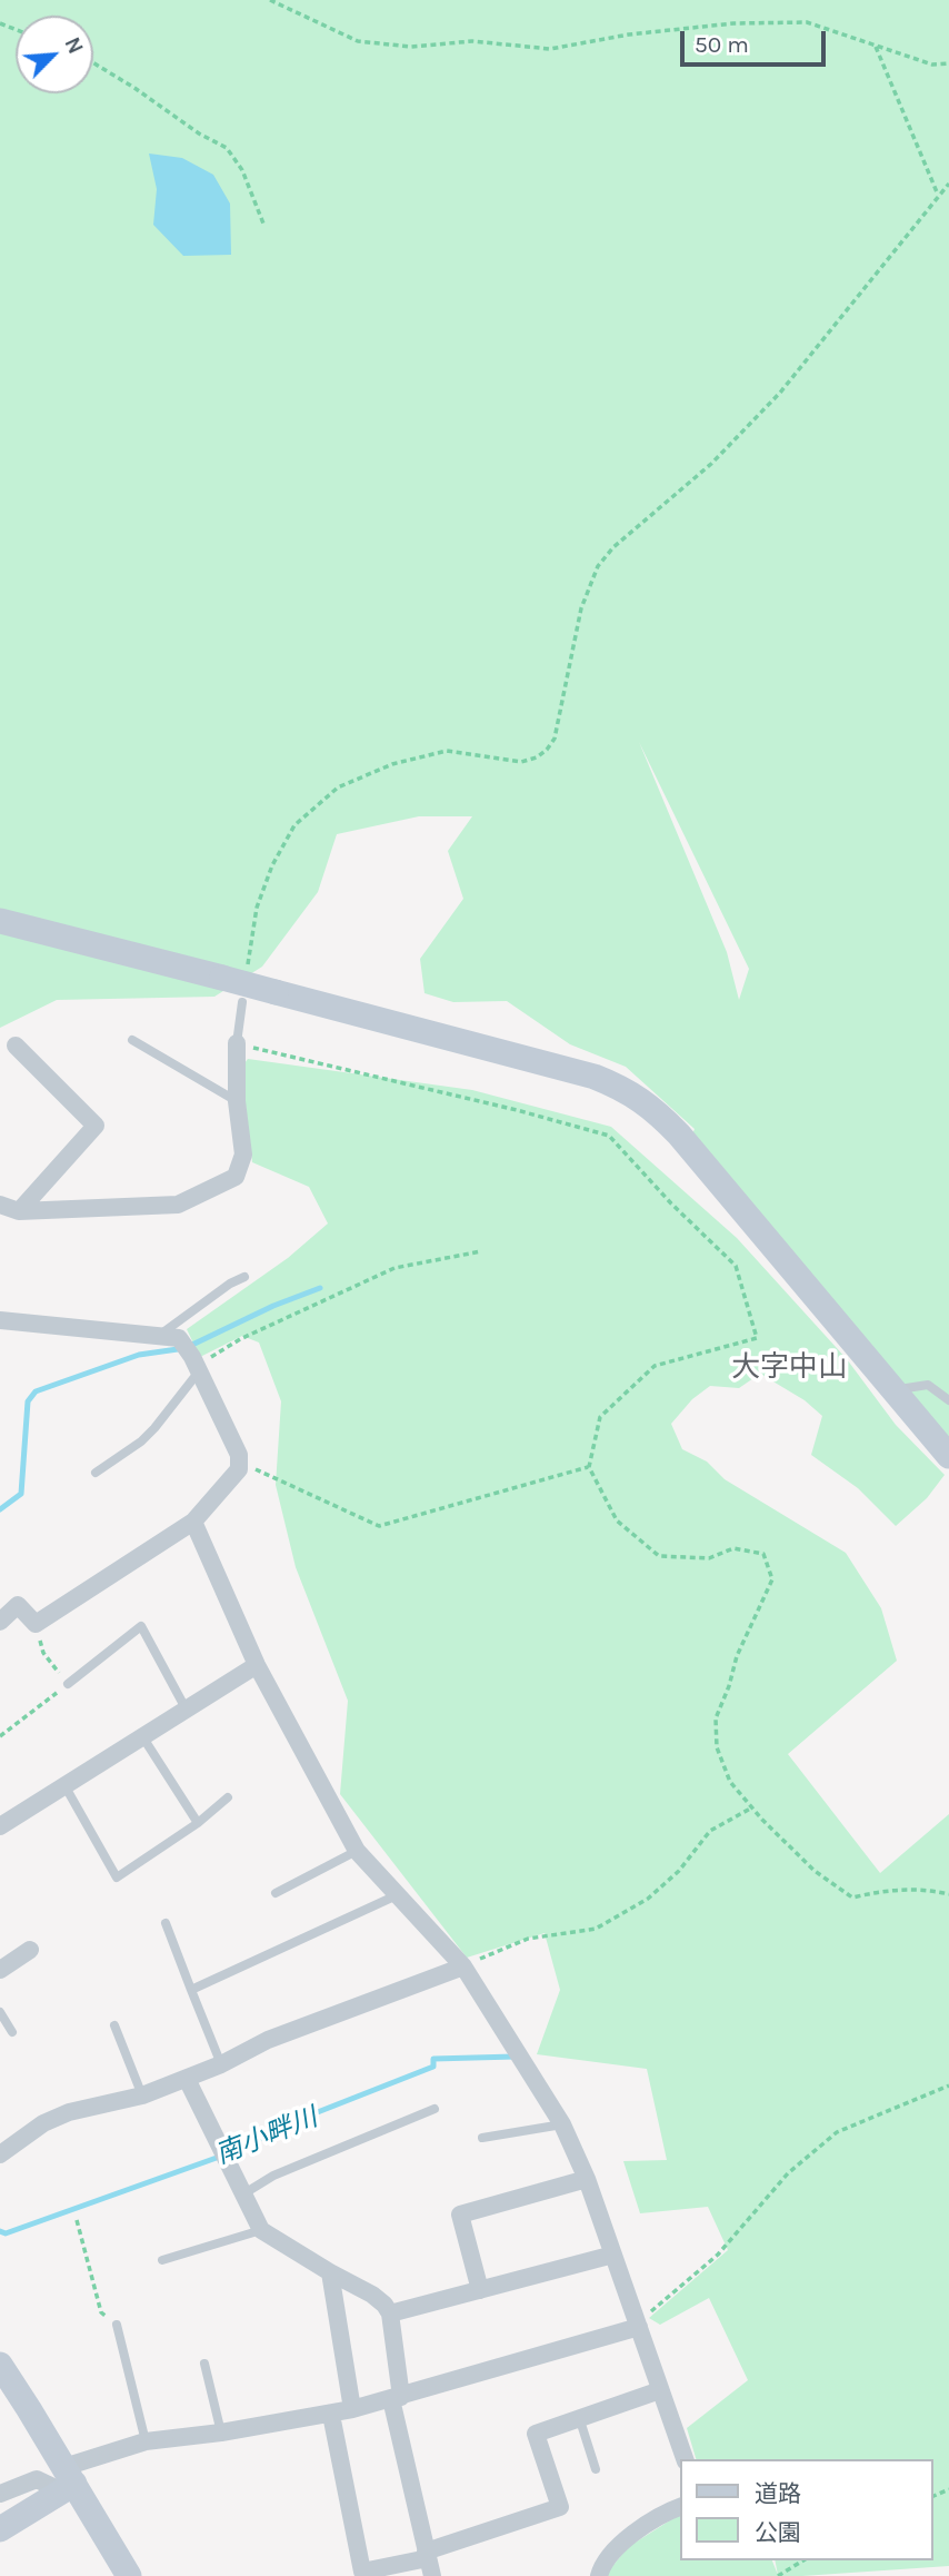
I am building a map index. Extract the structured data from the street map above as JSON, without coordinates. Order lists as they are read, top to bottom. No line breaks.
{"districts":["大字中山"],"water":["南小畔川"],"legend":["道路","公園"],"scale_bar":"50 m","north":"top right"}
